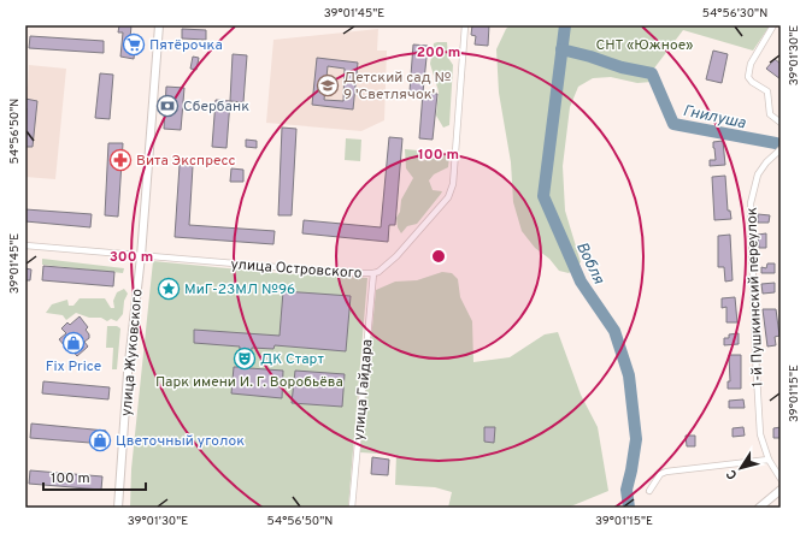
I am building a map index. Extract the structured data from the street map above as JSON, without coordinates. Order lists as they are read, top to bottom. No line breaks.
{"streets":{"street":["улица Островского","1-й Пушкинский переулок","улица Жуковского","улица Гайдара"]},"crossings":[["улица Островского","улица Жуковского"],["улица Островского","улица Гайдара"]],"water":["Гнилуша","Вобля"],"parks":["СНТ «Южное»","Парк имени И. Г. Воробьёва"],"places":{"supermarket":["Пятёрочка"],"school or university":["Детский сад № 9 'Светлячок'"],"bank":["Сбербанк"],"pharmacy":["Вита Экспресс"],"place":["МиГ-23МЛ №96"],"shop":["Fix Price","Цветочный уголок"],"theatre":["ДК Старт"]},"scale_bar":"100 m","north":"bottom left","coordinates":["39°01'45\"E","54°56'30\"N","39°01'30\"E","54°56'50\"N","39°01'15\"E"],"rings":["200 m","100 m","300 m"]}
